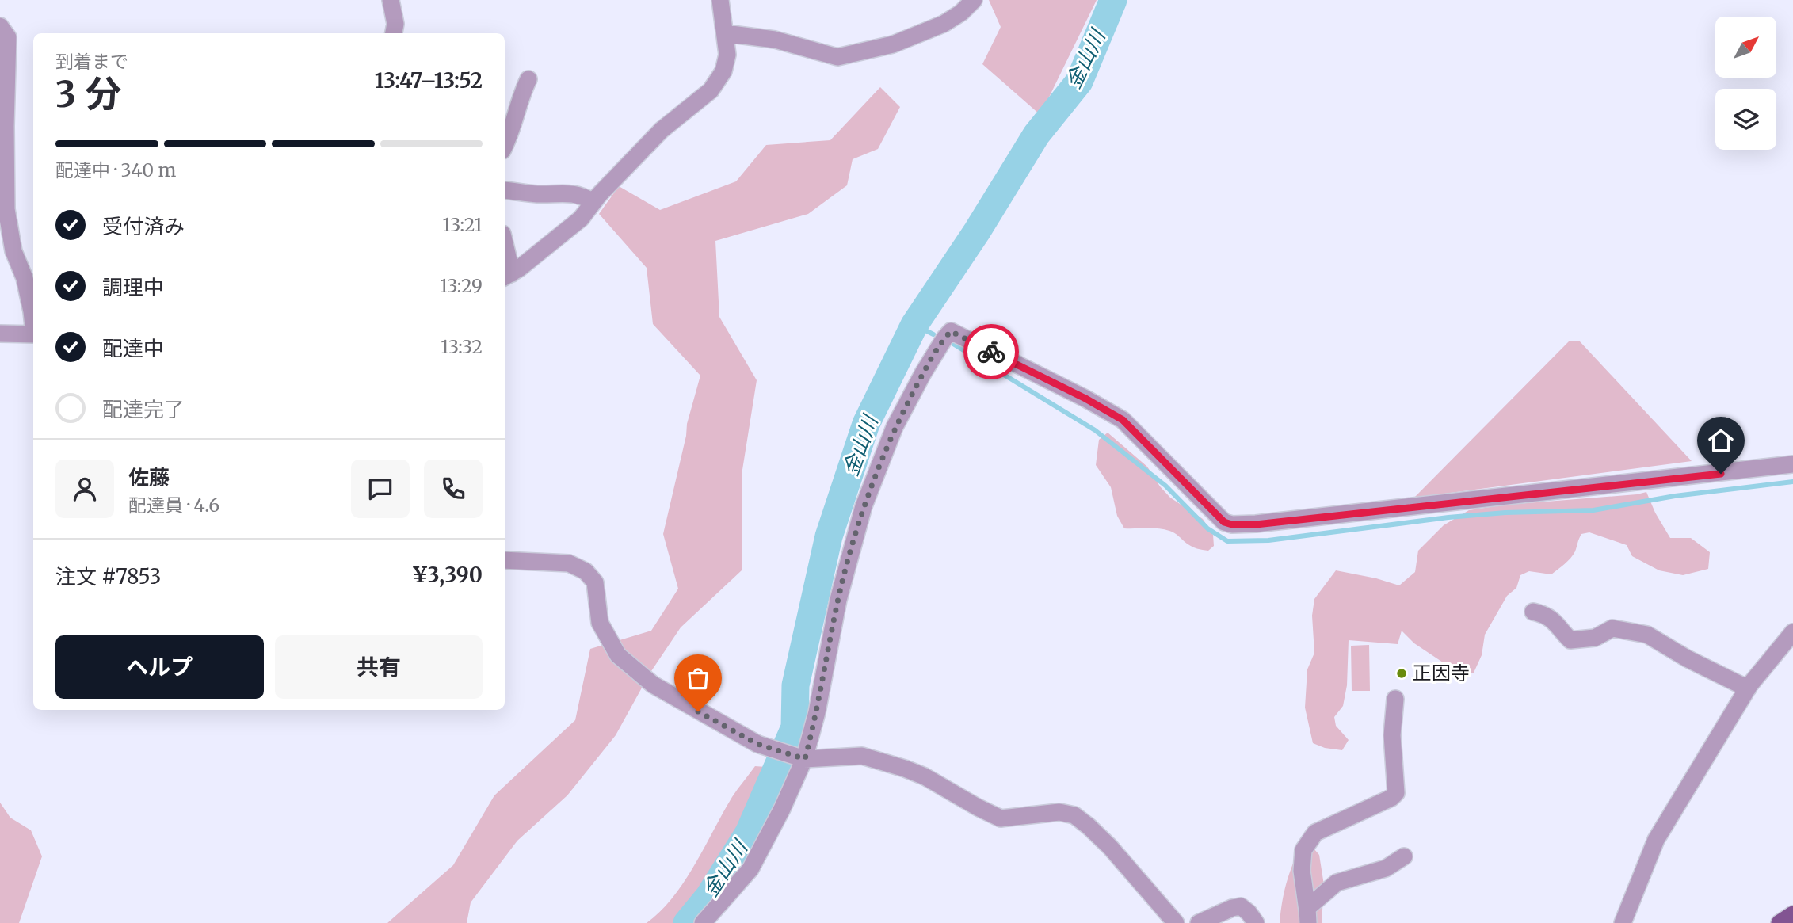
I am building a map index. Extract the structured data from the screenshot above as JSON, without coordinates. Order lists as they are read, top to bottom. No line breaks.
{"water":["金山川"],"places":["正因寺"],"north":"top right","page":{"heading":["3 分","到着まで","13:47–13:52"],"panel":["佐藤","配達員 · 4.6","注文 #7853","¥3,390"],"bar":"配達中 · 340 m","list":[["受付済み","13:21"],["調理中","13:29"],["配達中","13:32"],"配達完了"],"buttons":["ヘルプ","共有"]}}
